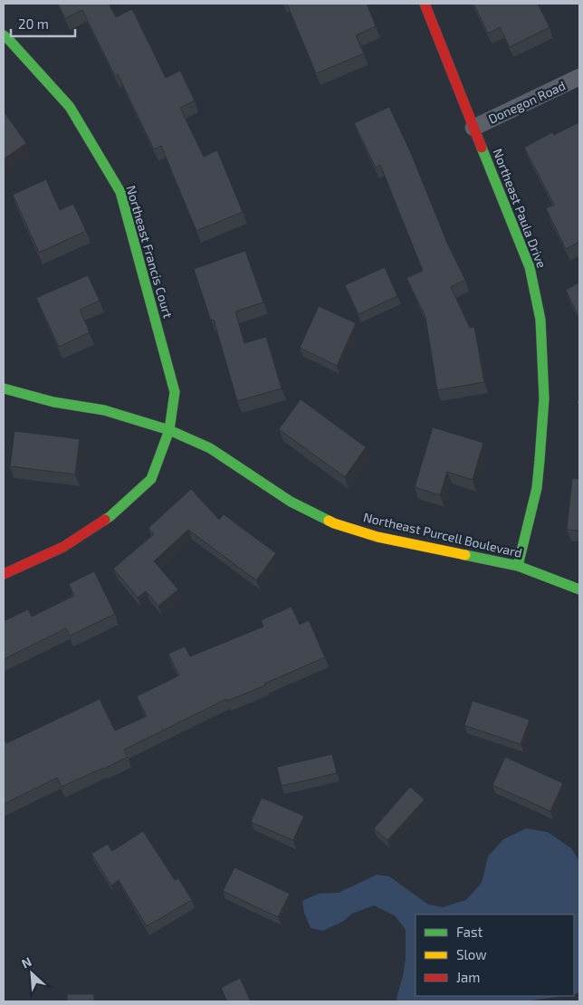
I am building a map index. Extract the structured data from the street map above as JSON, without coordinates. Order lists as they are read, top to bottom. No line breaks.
{"streets":{"street":["Donegon Road","Northeast Paula Drive","Northeast Francis Court","Northeast Purcell Boulevard"]},"crossings":[["Donegon Road","Northeast Paula Drive"],["Northeast Paula Drive","Northeast Purcell Boulevard"],["Northeast Francis Court","Northeast Purcell Boulevard"]],"legend":["Fast","Slow","Jam"],"scale_bar":"20 m","north":"top left"}
